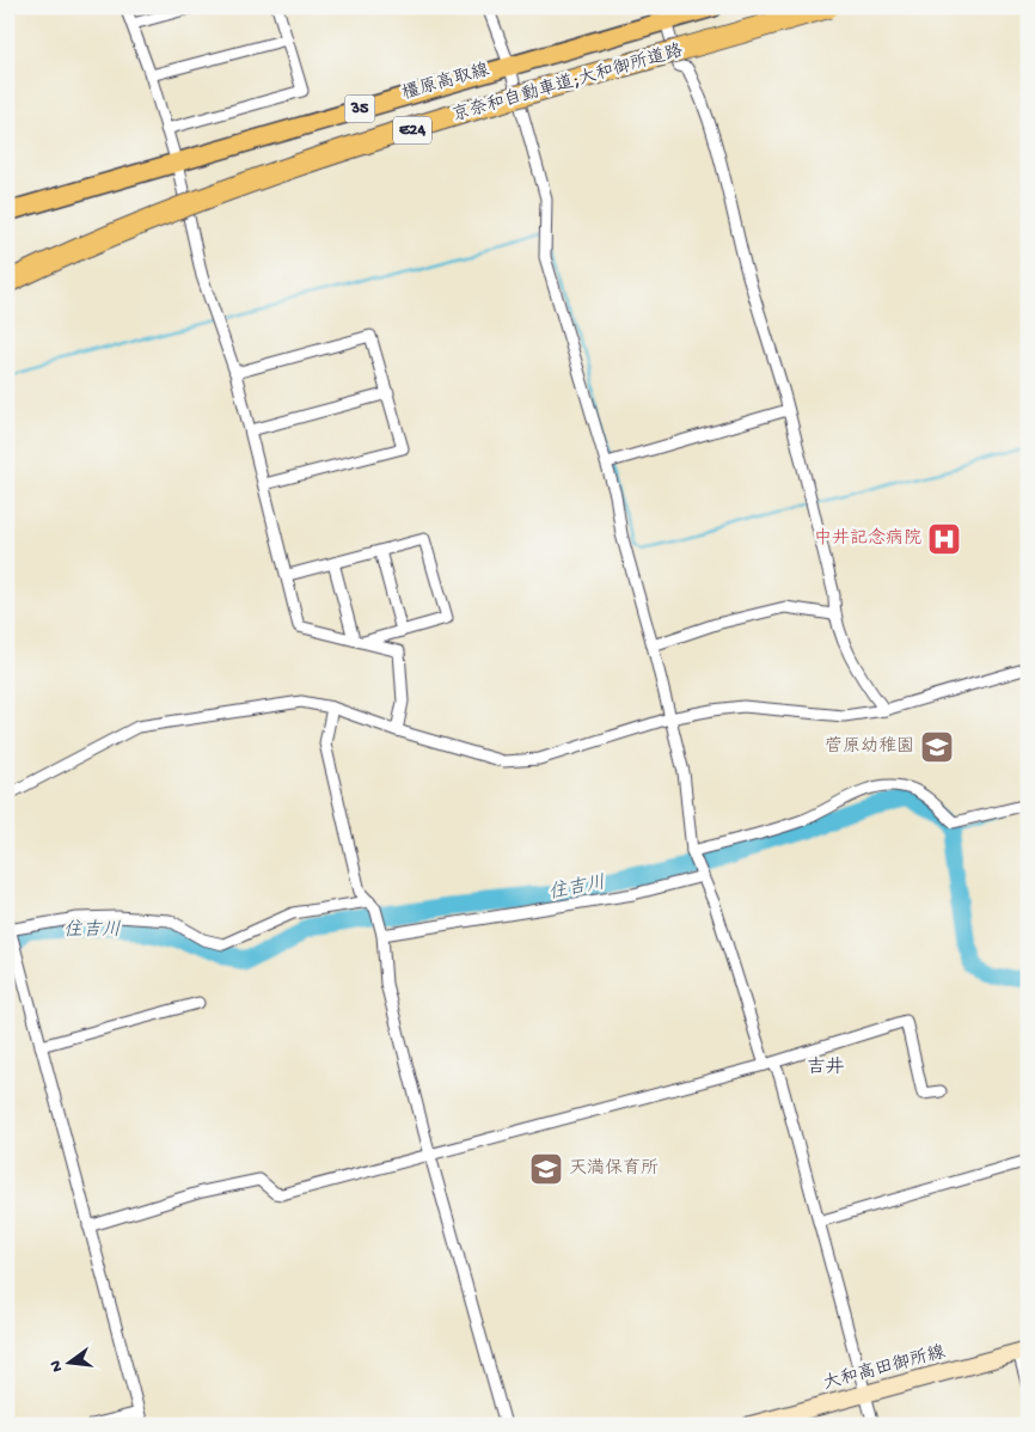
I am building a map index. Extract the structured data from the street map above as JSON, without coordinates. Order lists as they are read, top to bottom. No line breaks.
{"streets":{"highway":["京奈和自動車道;大和御所道路","E24"],"main road":["橿原高取線","35","大和高田御所線"]},"districts":["吉井"],"water":["住吉川"],"places":{"hospital":["中井記念病院"],"school or university":["菅原幼稚園","天満保育所"]},"north":"left"}
